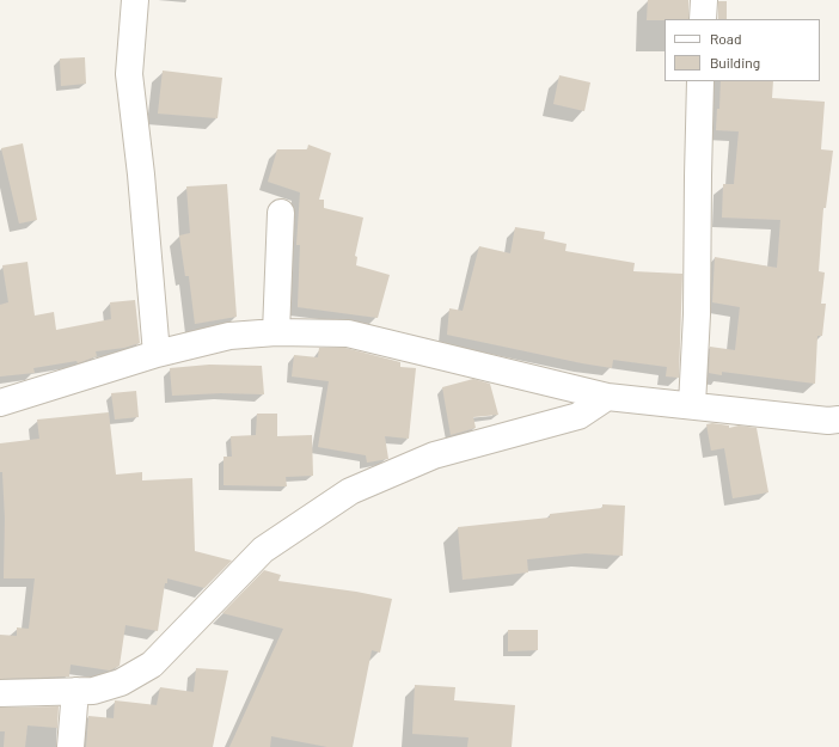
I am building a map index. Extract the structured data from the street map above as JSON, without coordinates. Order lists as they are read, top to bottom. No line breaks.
{"legend":["Road","Building"]}
